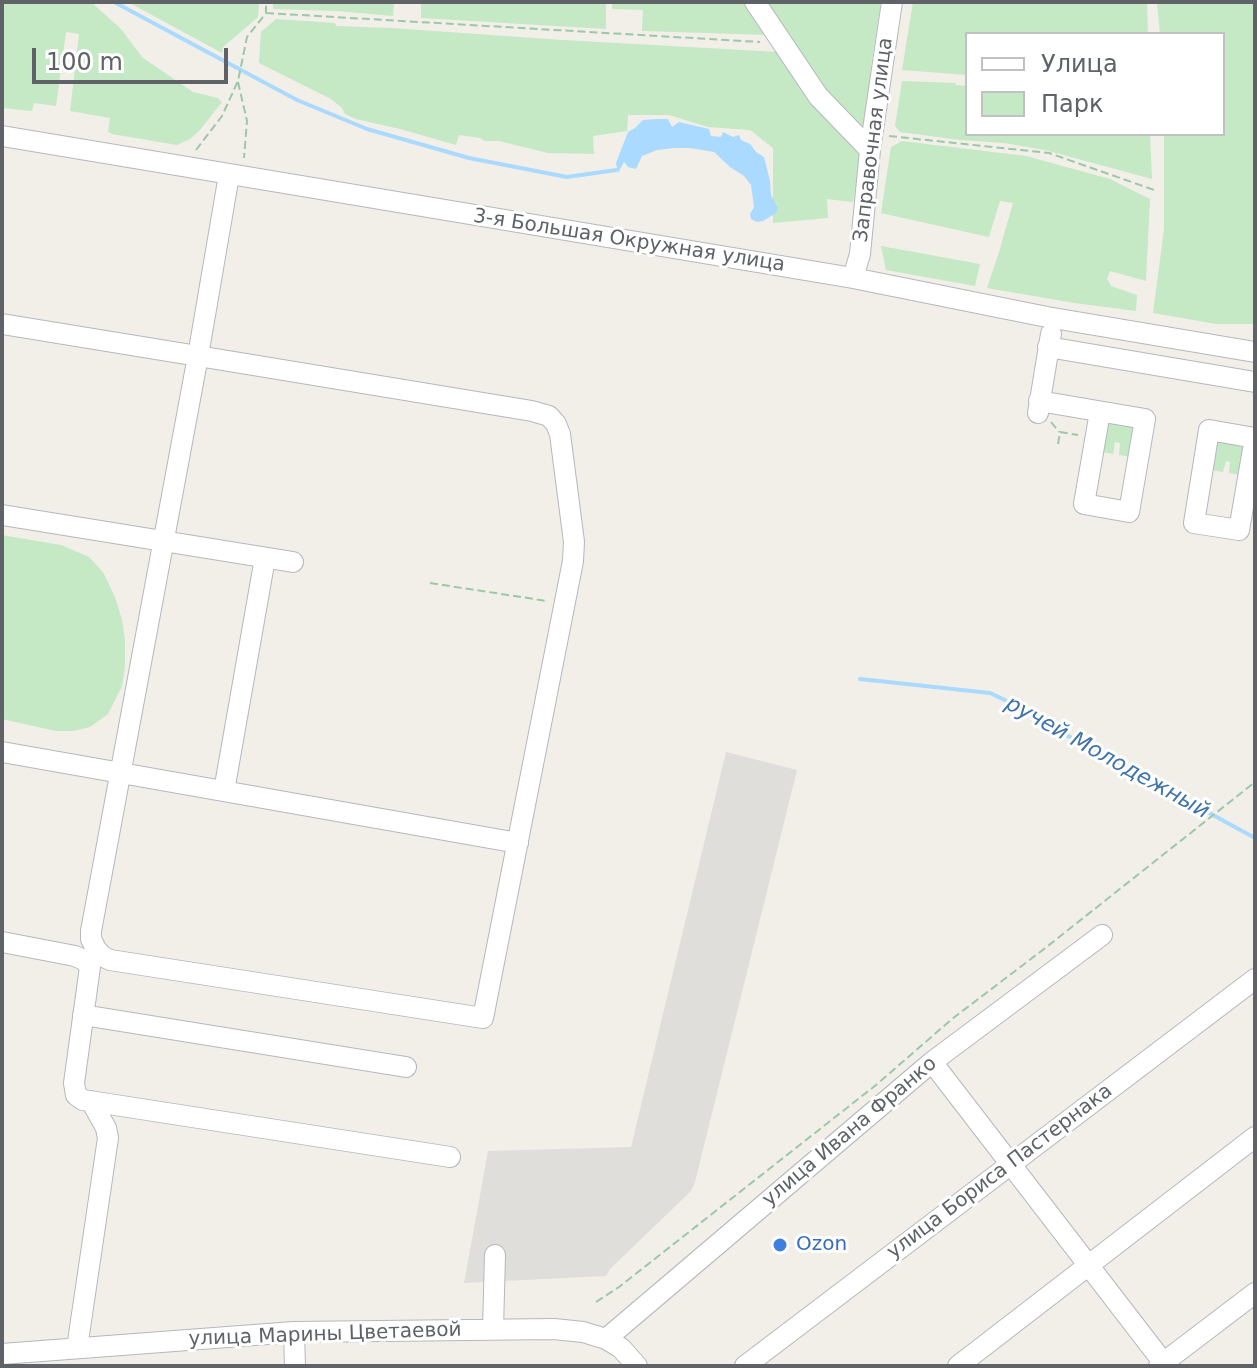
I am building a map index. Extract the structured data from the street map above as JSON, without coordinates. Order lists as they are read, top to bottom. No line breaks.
{"streets":{"street":["Заправочная улица","3-я Большая Окружная улица","улица Ивана Франко","улица Бориса Пастернака","улица Марины Цветаевой"]},"crossings":[["Заправочная улица","3-я Большая Окружная улица"],["улица Ивана Франко","улица Марины Цветаевой"]],"water":["ручей Молодежный"],"places":["Ozon"],"legend":["Улица","Парк"],"scale_bar":"100 m"}
